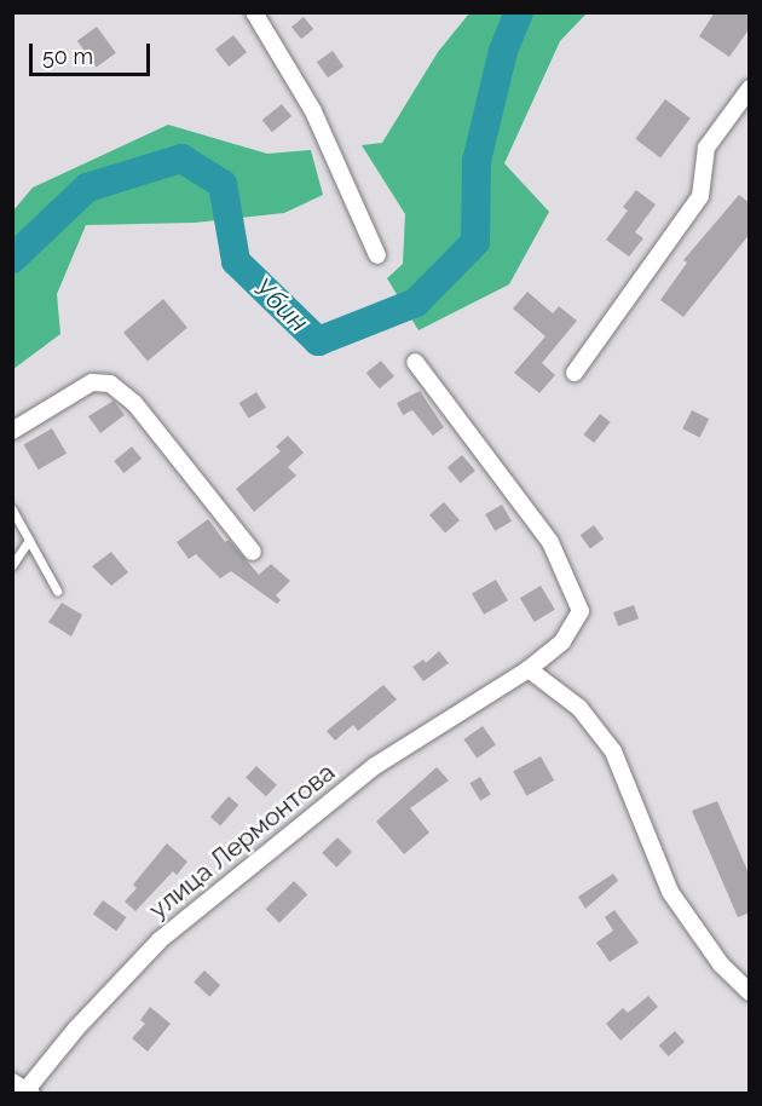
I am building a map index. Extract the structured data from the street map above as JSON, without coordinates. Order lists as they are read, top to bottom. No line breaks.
{"streets":{"street":["улица Лермонтова"]},"water":["Убин"],"scale_bar":"50 m"}
